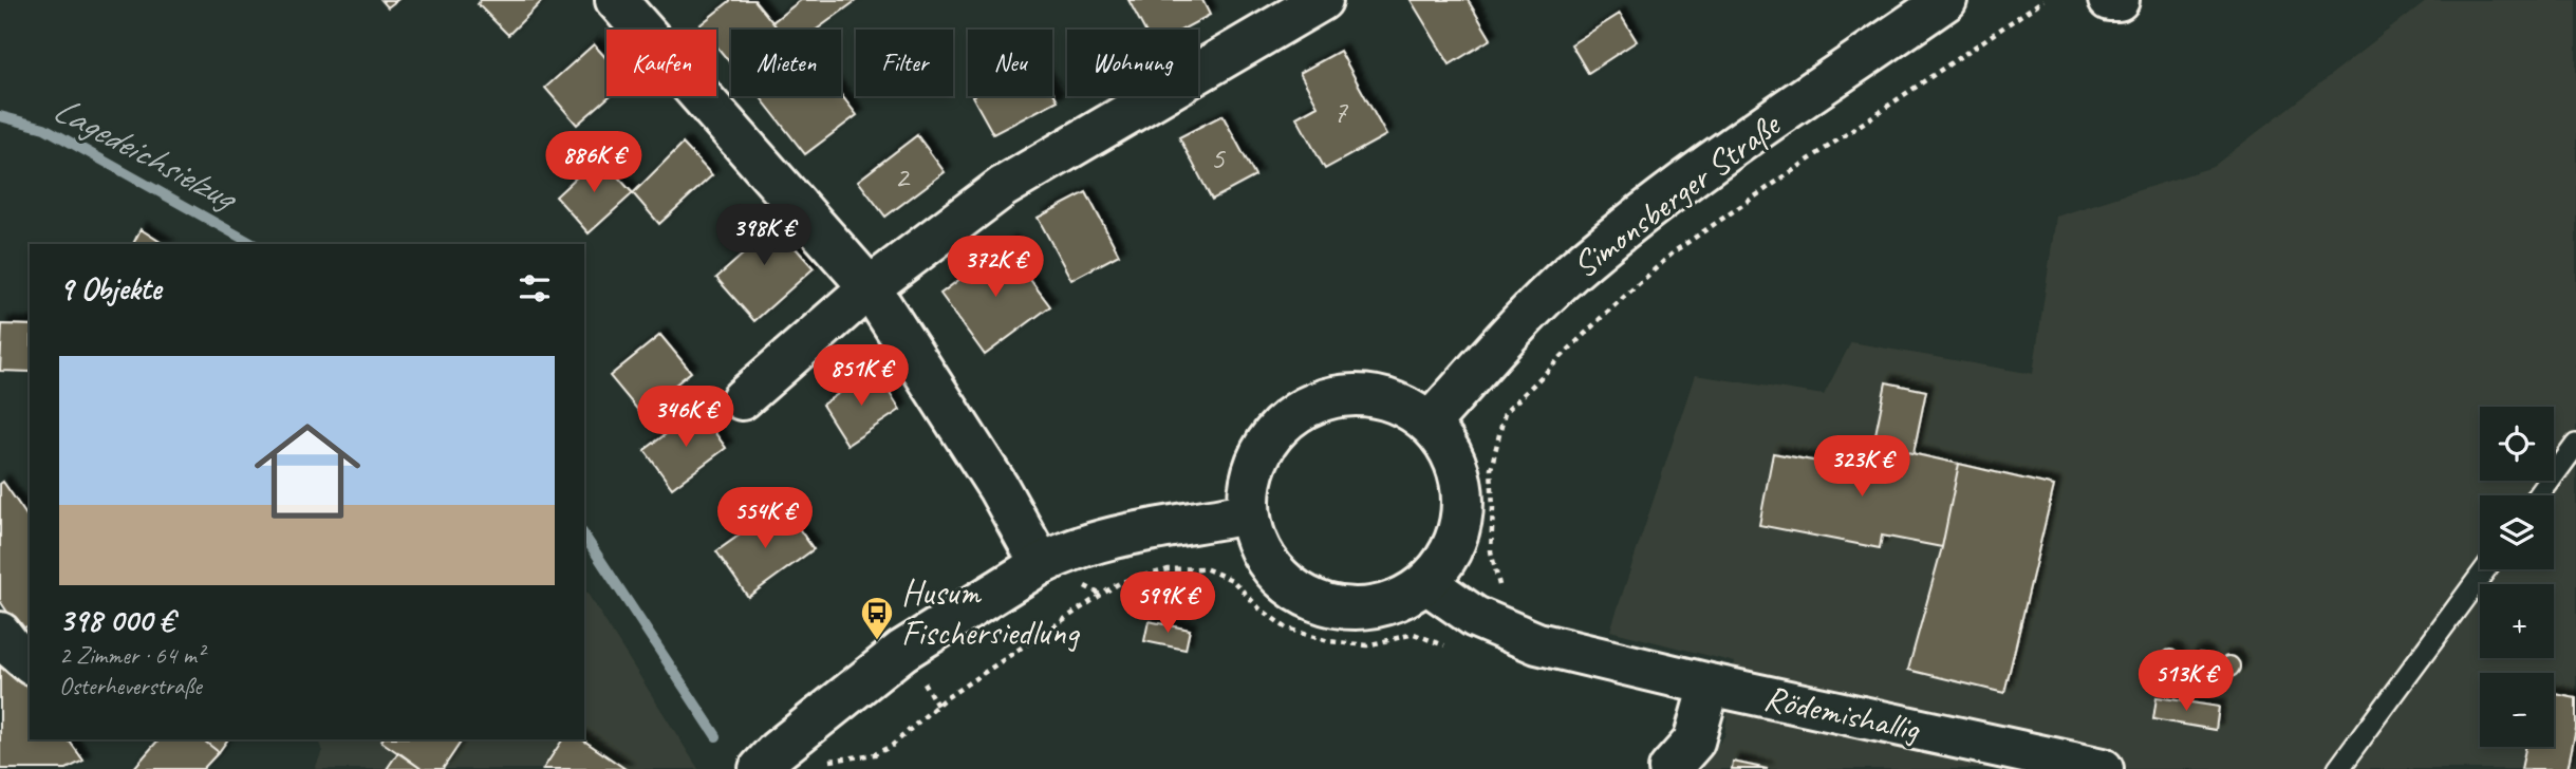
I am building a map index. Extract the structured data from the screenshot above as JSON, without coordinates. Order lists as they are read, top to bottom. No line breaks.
{"streets":{"street":["Simonsberger Straße","Rödemishallig"]},"crossings":[["Simonsberger Straße","Rödemishallig"]],"water":["Lagedeichsielzug"],"places":{"bus stop":["Husum Fischersiedlung"]},"house_numbers":["7","5","2"],"page":{"chip":["Kaufen","Mieten","Filter","Neu","Wohnung"],"price":["886K €","398K €","372K €","851K €","346K €","323K €","554K €","599K €","513K €"],"heading":"9 Objekte","list":[{"name":"398 000 €","note":"2 Zimmer · 64 m² · Osterheverstraße"}],"map_buttons":["+","−"]}}
